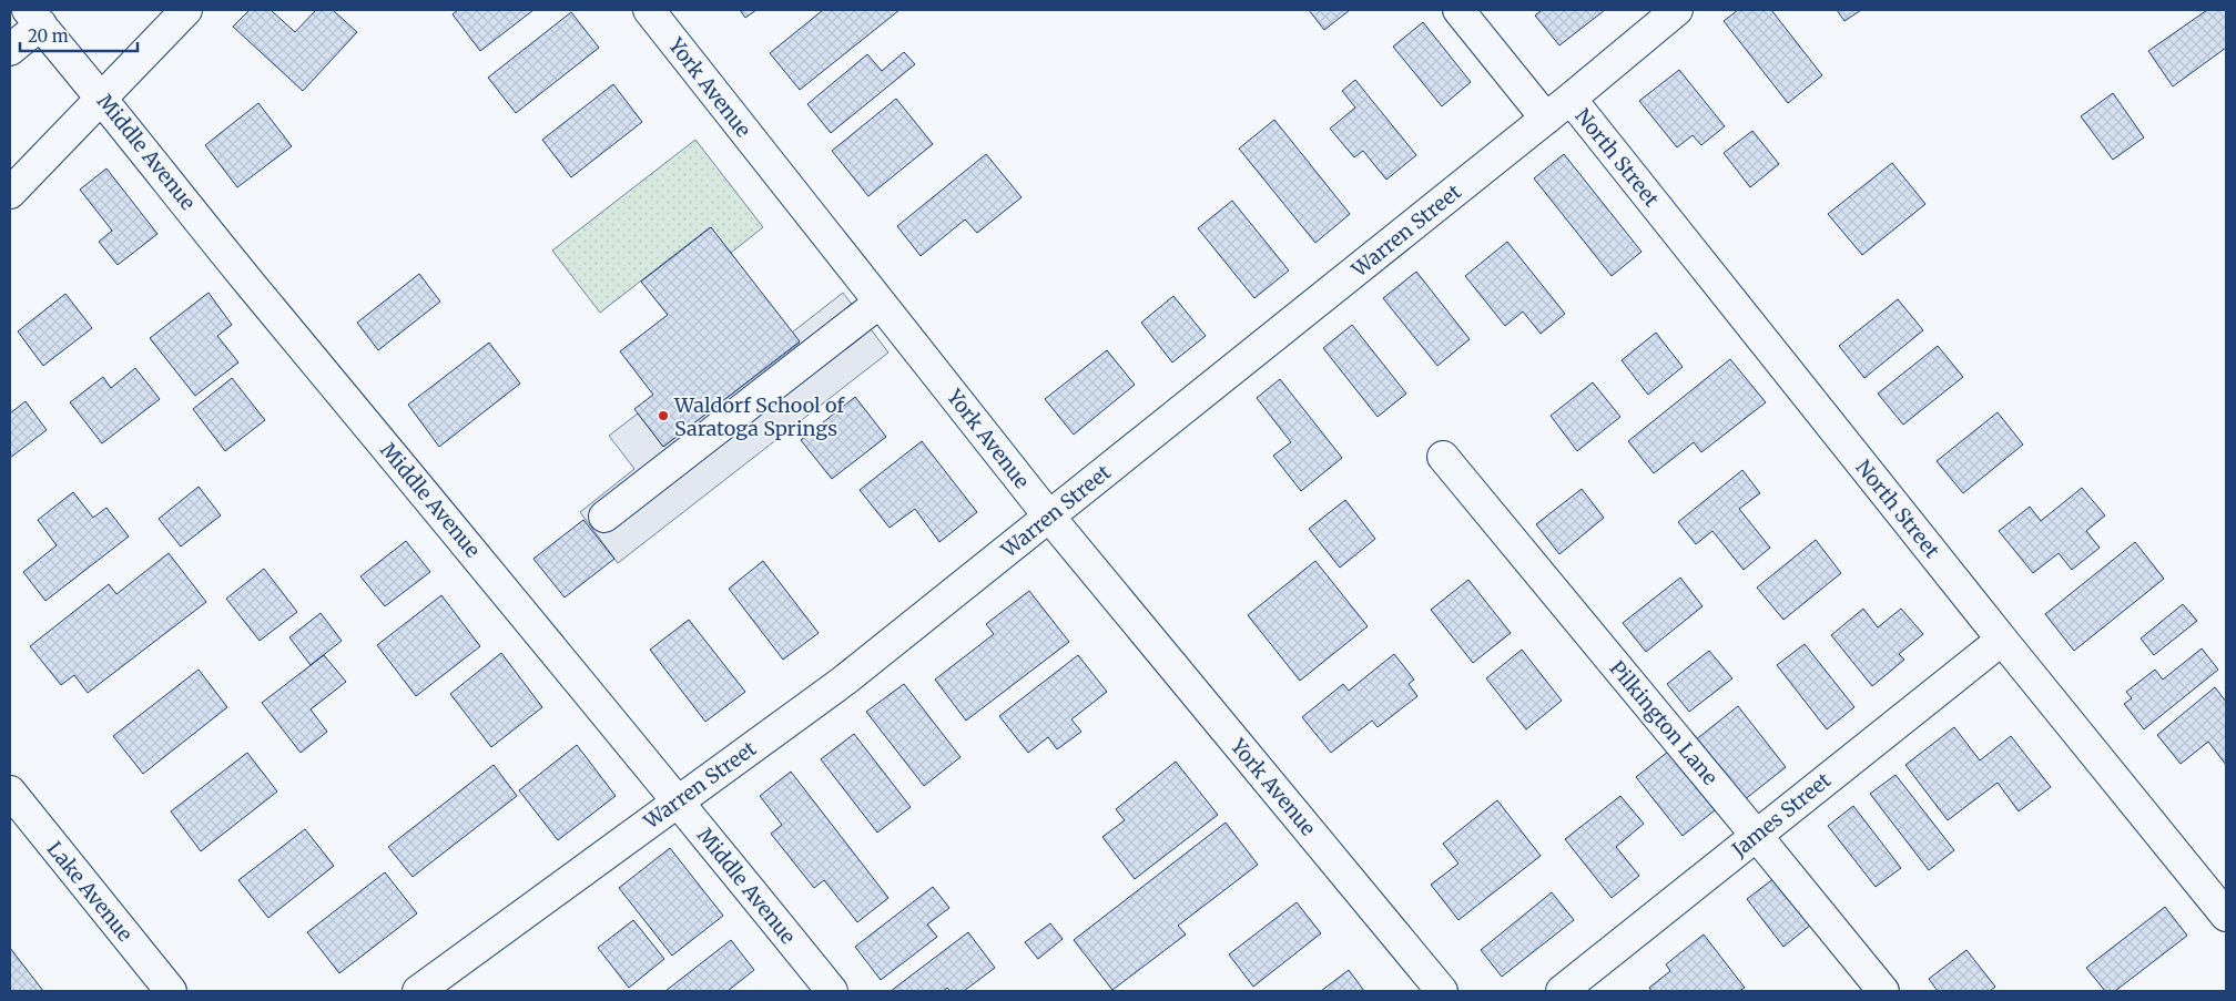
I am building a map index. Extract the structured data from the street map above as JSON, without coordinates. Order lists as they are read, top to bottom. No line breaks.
{"streets":{"street":["York Avenue","Middle Avenue","North Street","Warren Street","Pilkington Lane","James Street","Lake Avenue"]},"crossings":[["York Avenue","Warren Street"],["Middle Avenue","Warren Street"],["North Street","Warren Street"],["North Street","James Street"],["Pilkington Lane","James Street"]],"places":["Waldorf School of Saratoga Springs"],"scale_bar":"20 m"}
